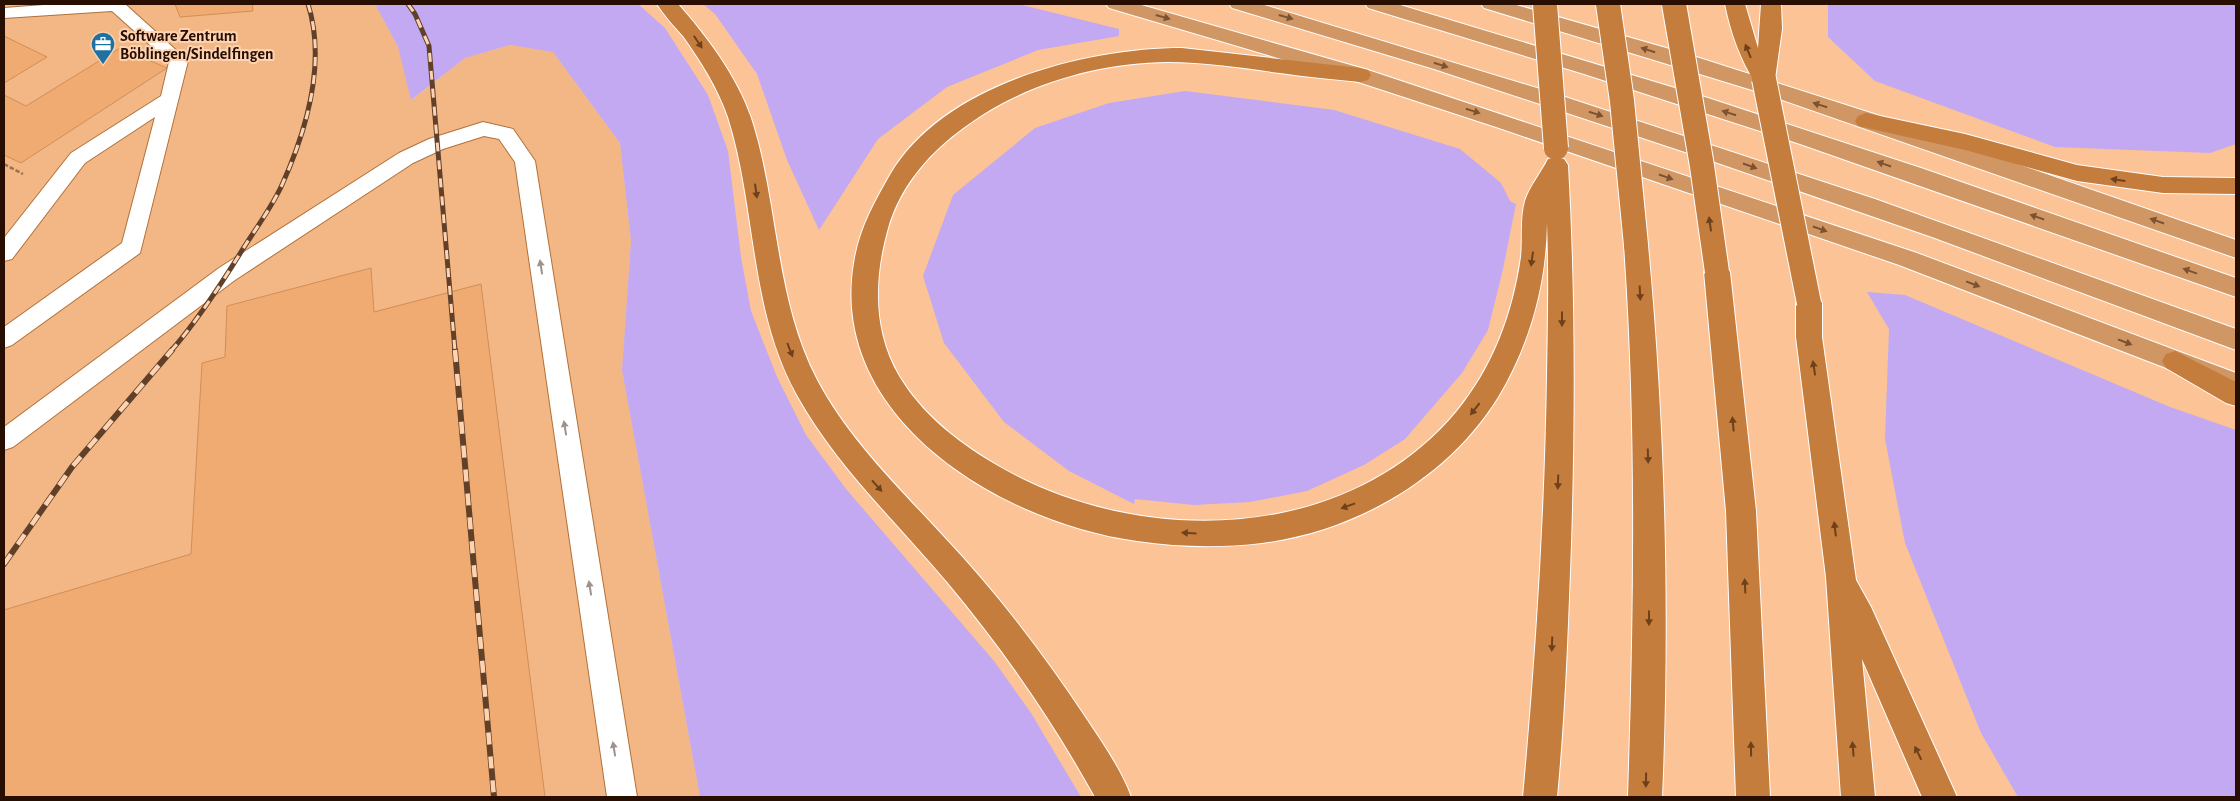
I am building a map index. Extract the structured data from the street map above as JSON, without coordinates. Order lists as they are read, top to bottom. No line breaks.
{"places":{"office":["Software Zentrum Böblingen/Sindelfingen"]}}
